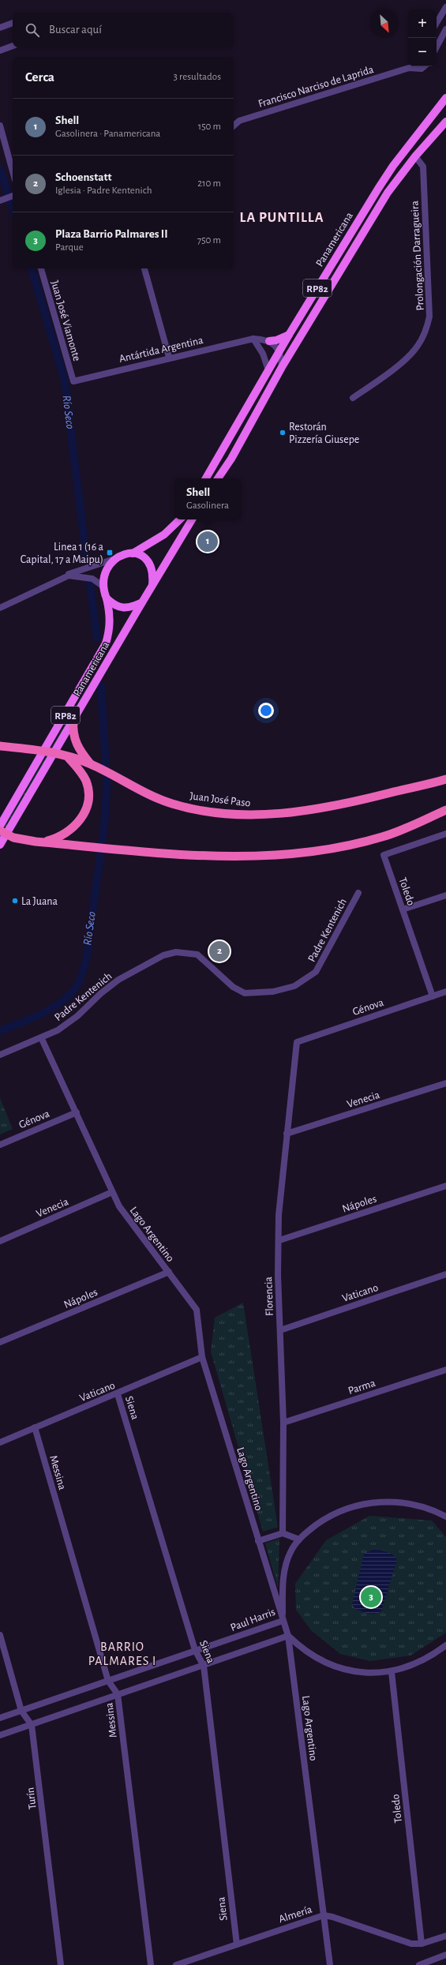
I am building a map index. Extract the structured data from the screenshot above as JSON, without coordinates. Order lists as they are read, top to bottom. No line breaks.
{"streets":{"highway":["Juan José Paso"],"main road":["Panamericana","RP82"],"street":["Francisco Narciso de Laprida","Prolongación Darragueira","Juan José Viamonte","Antártida Argentina","Toledo","Padre Kentenich","Génova","Venecia","Nápoles","Lago Argentino","Vaticano","Florencia","Parma","Siena","Messina","Paul Harris","Turín","Almería"]},"crossings":[["Panamericana","Prolongación Darragueira"],["Panamericana","Juan José Paso"],["Juan José Viamonte","Antártida Argentina"],["Toledo","Génova"],["Toledo","Almería"],["Padre Kentenich","Lago Argentino"],["Génova","Lago Argentino"],["Génova","Florencia"],["Venecia","Lago Argentino"],["Venecia","Florencia"],["Nápoles","Lago Argentino"],["Nápoles","Florencia"],["Lago Argentino","Vaticano"],["Lago Argentino","Paul Harris"],["Lago Argentino","Almería"],["Vaticano","Florencia"],["Vaticano","Siena"],["Vaticano","Messina"],["Florencia","Parma"],["Siena","Paul Harris"],["Siena","Almería"],["Messina","Paul Harris"],["Paul Harris","Turín"]],"districts":["LA PUNTILLA","BARRIO PALMARES I"],"water":["Río Seco"],"places":{"other":["Restorán Pizzería Giusepe","La Juana"],"transit":["Linea 1 (16 a Capital, 17 a Maipu)"]},"north":"bottom right","page":{"map_buttons":["+","−"],"search":"Buscar aquí","heading":["Cerca","3 resultados"],"list":[{"mark":"1","name":"Shell","note":"Gasolinera · Panamericana","value":"150 m"},{"mark":"2","name":"Schoenstatt","note":"Iglesia · Padre Kentenich","value":"210 m"},{"mark":"3","name":"Plaza Barrio Palmares II","note":"Parque","value":"750 m"}],"popup":["Shell","Gasolinera"],"pins":["1","2","3"]}}
